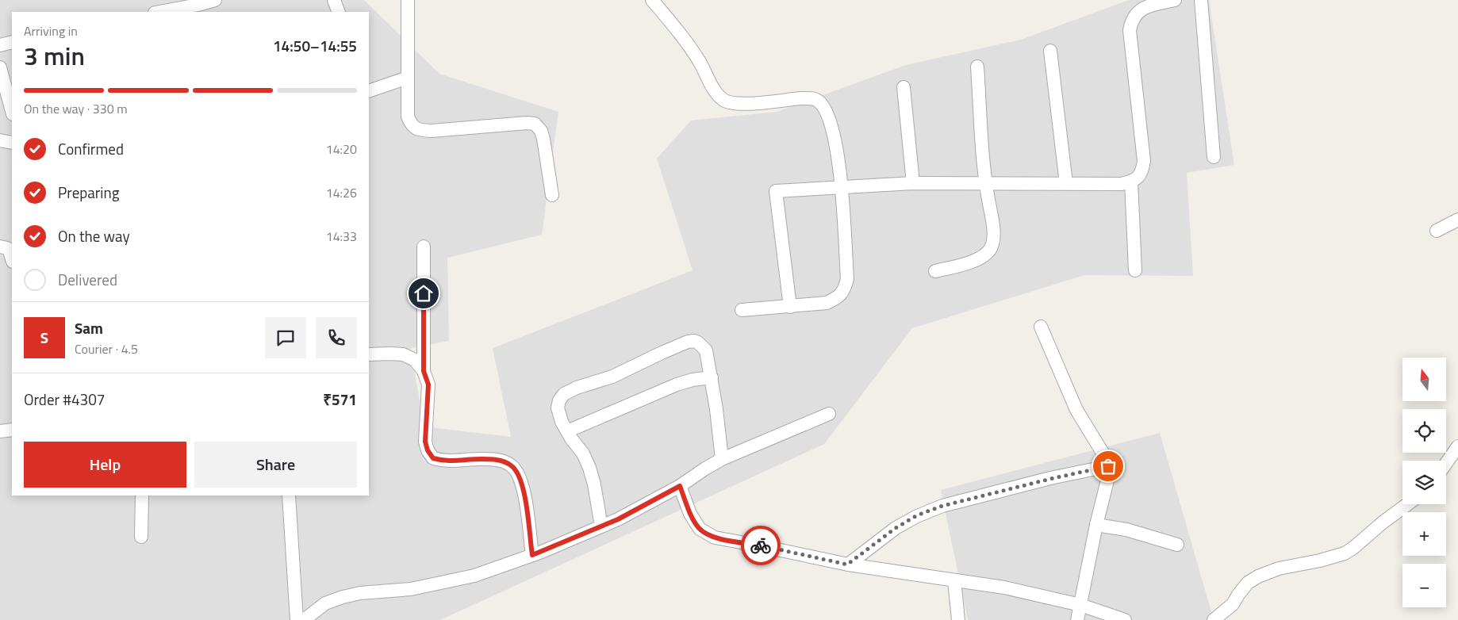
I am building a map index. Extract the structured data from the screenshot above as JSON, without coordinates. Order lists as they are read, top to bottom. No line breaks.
{"north":"top","page":{"heading":["3 min","Arriving in","14:50–14:55"],"panel":["Sam","Courier · 4.5","Order #4307","₹571"],"bar":"On the way · 330 m","list":[["Confirmed","14:20"],["Preparing","14:26"],["On the way","14:33"],"Delivered"],"round":"S","map_buttons":["+","−"],"buttons":["Help","Share"]}}
